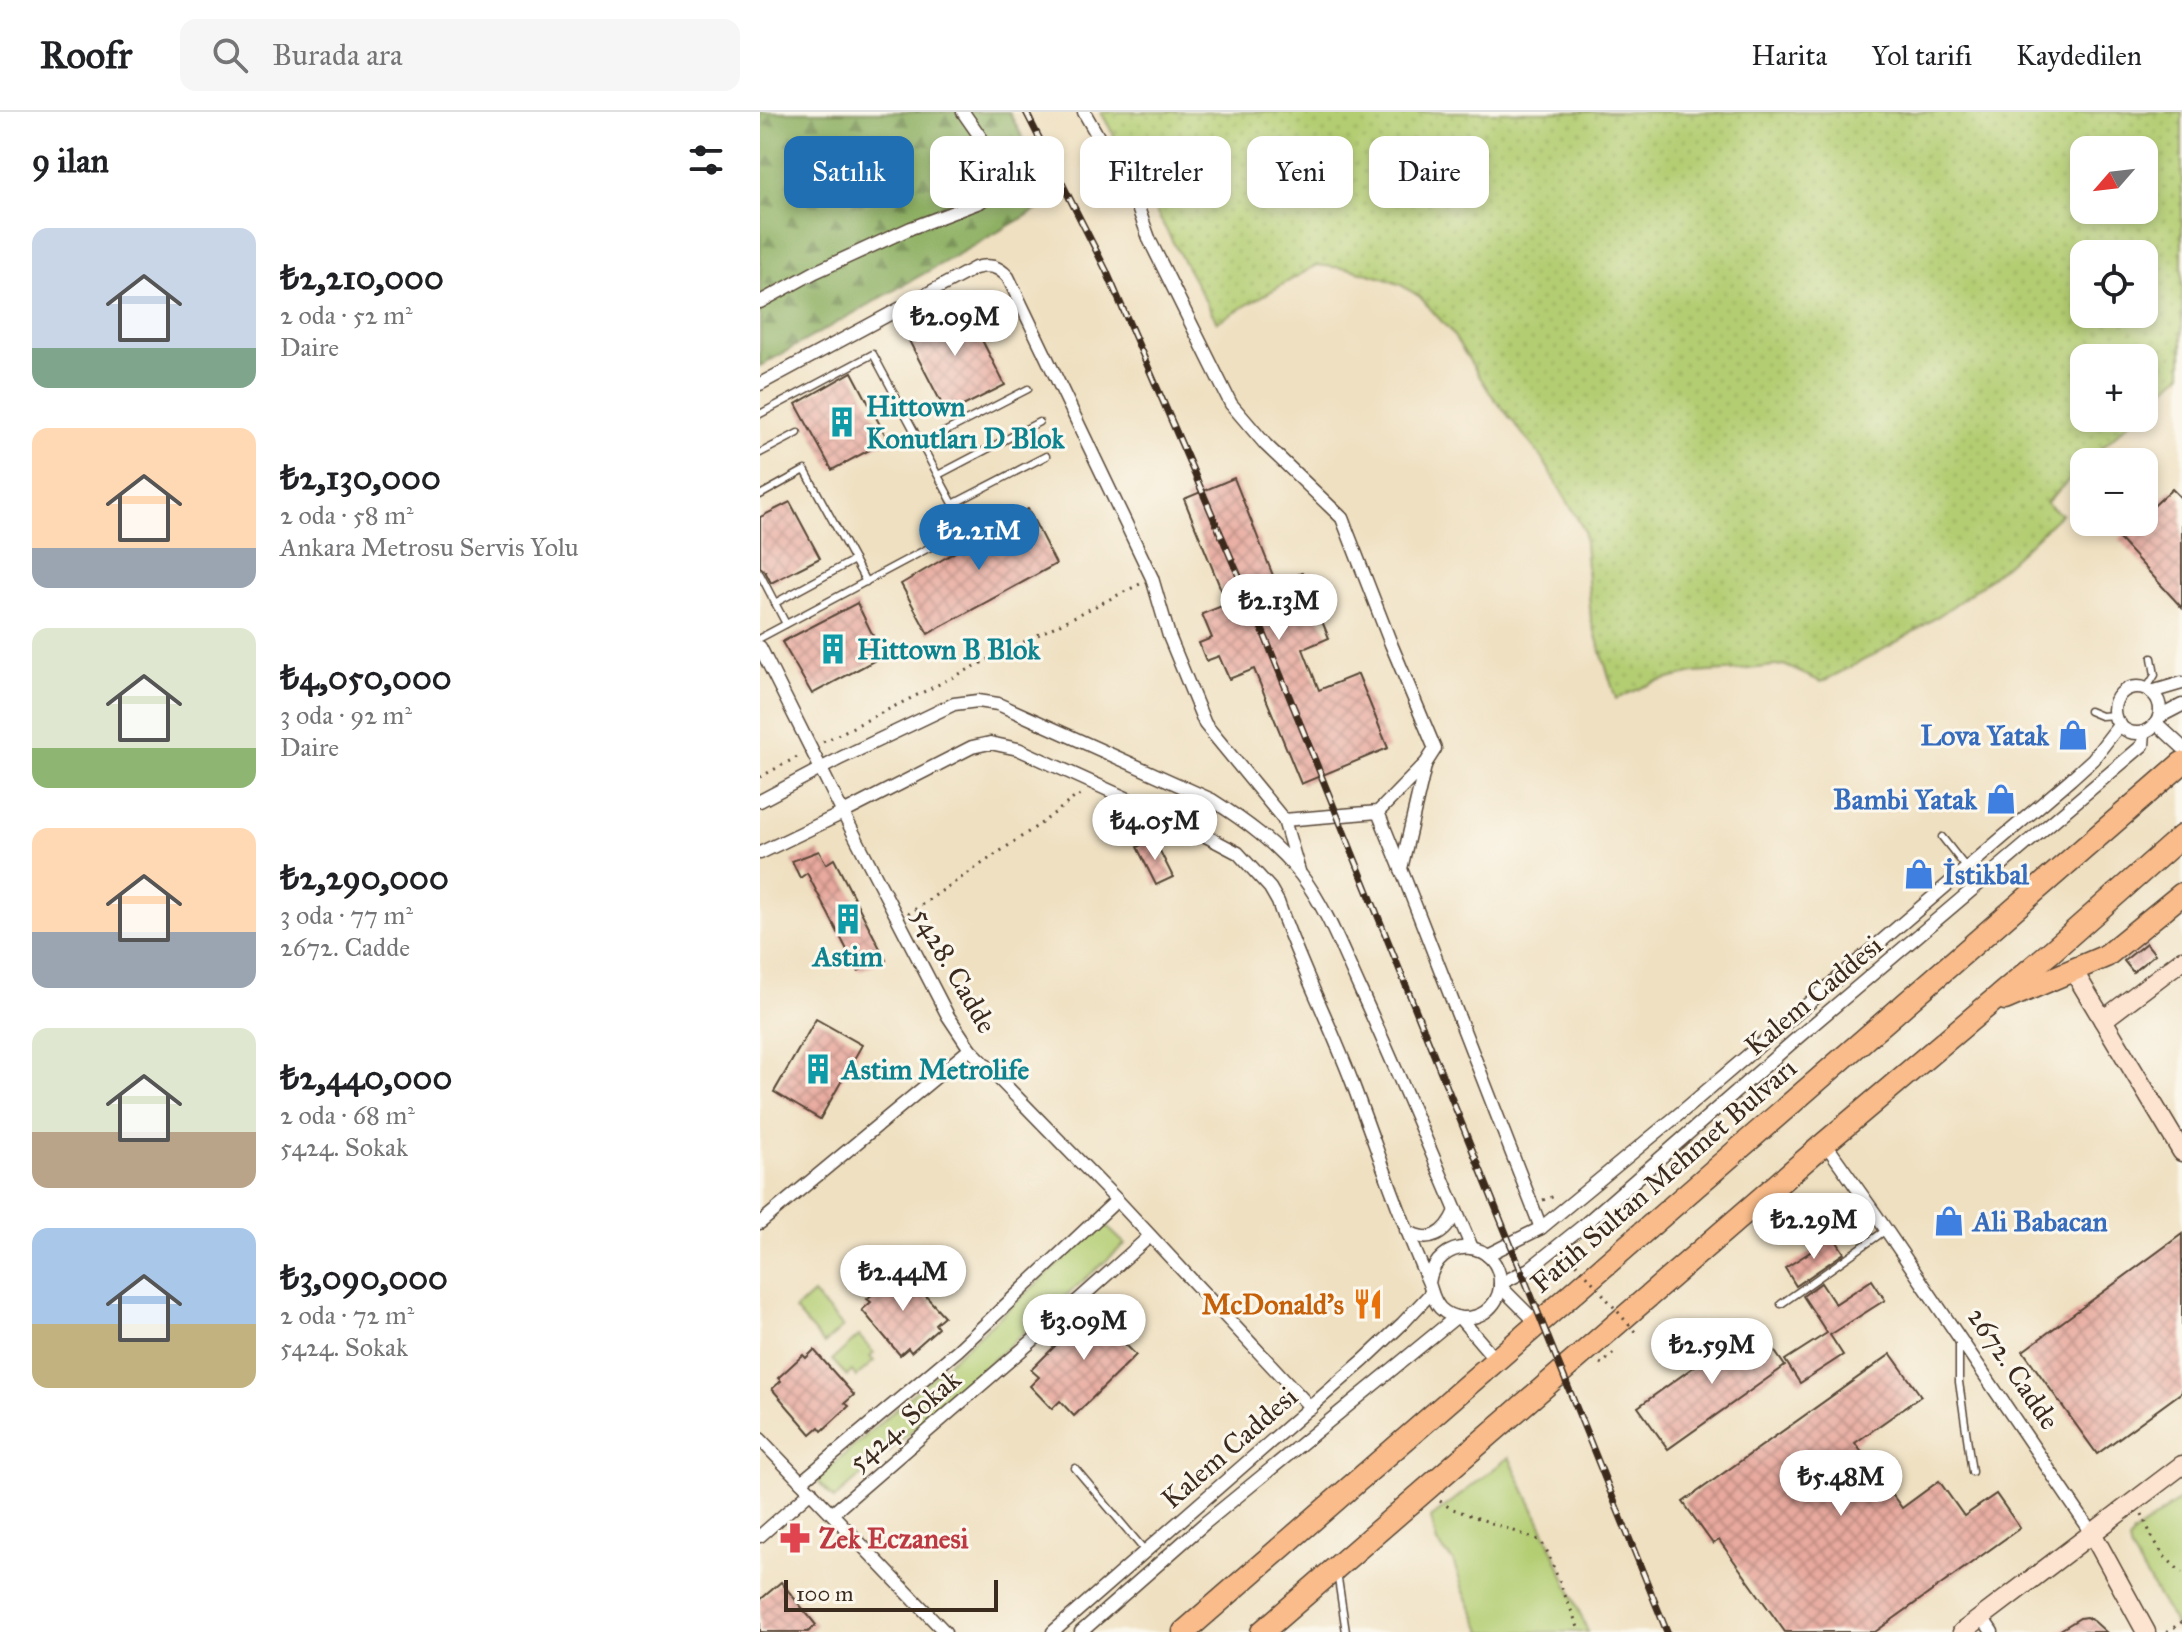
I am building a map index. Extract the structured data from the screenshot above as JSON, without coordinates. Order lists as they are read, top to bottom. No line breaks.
{"streets":{"highway":["Fatih Sultan Mehmet Bulvarı"],"street":["5428. Cadde","Kalem Caddesi","2672. Cadde","5424. Sokak"]},"crossings":[["5428. Cadde","Kalem Caddesi"],["5428. Cadde","5424. Sokak"]],"places":{"building":["Hittown Konutları D Blok","Hittown B Blok","Astim","Astim Metrolife"],"shop":["Lova Yatak","Bambi Yatak","İstikbal","Ali Babacan"],"restaurant":["McDonald's"],"pharmacy":["Zek Eczanesi"]},"scale_bar":"100 m","north":"bottom left","page":{"header":"Roofr","search":"Burada ara","nav":["Harita","Yol tarifi","Kaydedilen"],"heading":"9 ilan","map_buttons":["+","−"],"chip":["Satılık","Kiralık","Filtreler","Yeni","Daire"],"list":[{"name":"₺2,210,000","note":"2 oda · 52 m² · Daire"},{"name":"₺2,130,000","note":"2 oda · 58 m² · Ankara Metrosu Servis Yolu"},{"name":"₺4,050,000","note":"3 oda · 92 m² · Daire"},{"name":"₺2,290,000","note":"3 oda · 77 m² · 2672. Cadde"},{"name":"₺2,440,000","note":"2 oda · 68 m² · 5424. Sokak"},{"name":"₺3,090,000","note":"2 oda · 72 m² · 5424. Sokak"}],"price":["₺2.09M","₺2.21M","₺2.13M","₺4.05M","₺2.29M","₺2.44M","₺3.09M","₺2.59M","₺5.48M"],"scale":"100 m"}}
